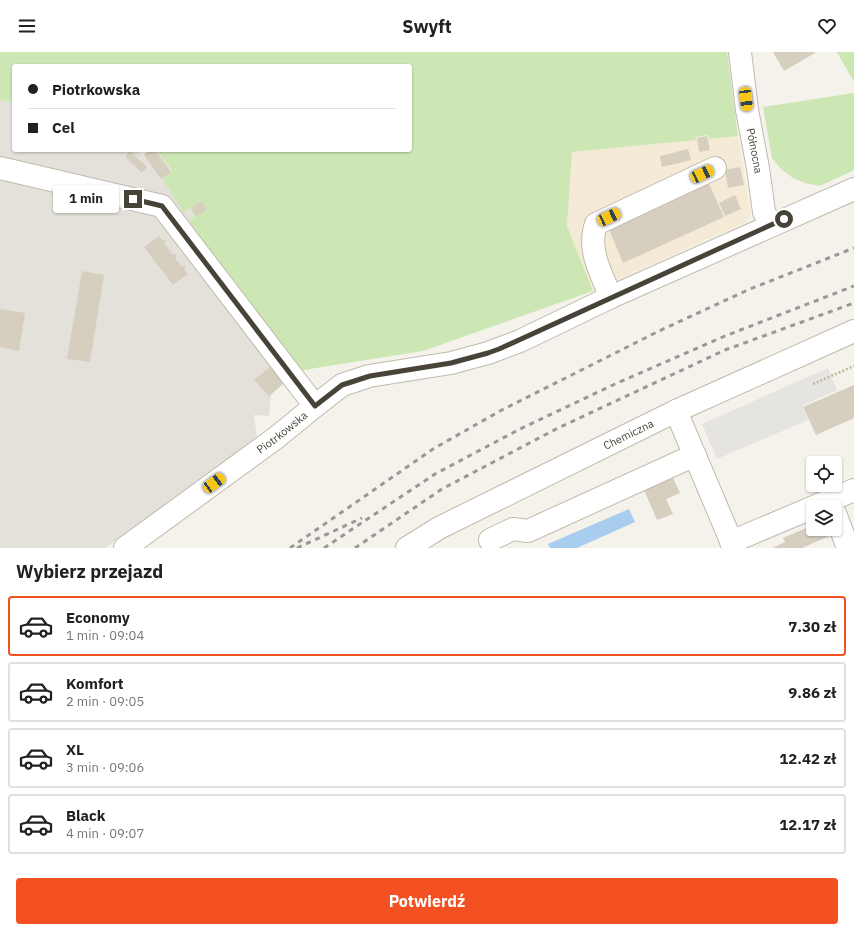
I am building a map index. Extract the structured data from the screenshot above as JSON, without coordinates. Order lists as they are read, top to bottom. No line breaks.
{"streets":{"street":["Północna","Piotrkowska","Chemiczna"]},"crossings":[["Północna","Piotrkowska"]],"page":{"header":"Swyft","banner":["Piotrkowska","Cel"],"bubble":"1 min","heading":"Wybierz przejazd","list":[{"name":"Economy","note":"1 min · 09:04","value":"7.30 zł"},{"name":"Komfort","note":"2 min · 09:05","value":"9.86 zł"},{"name":"XL","note":"3 min · 09:06","value":"12.42 zł"},{"name":"Black","note":"4 min · 09:07","value":"12.17 zł"}],"buttons":"Potwierdź"}}
